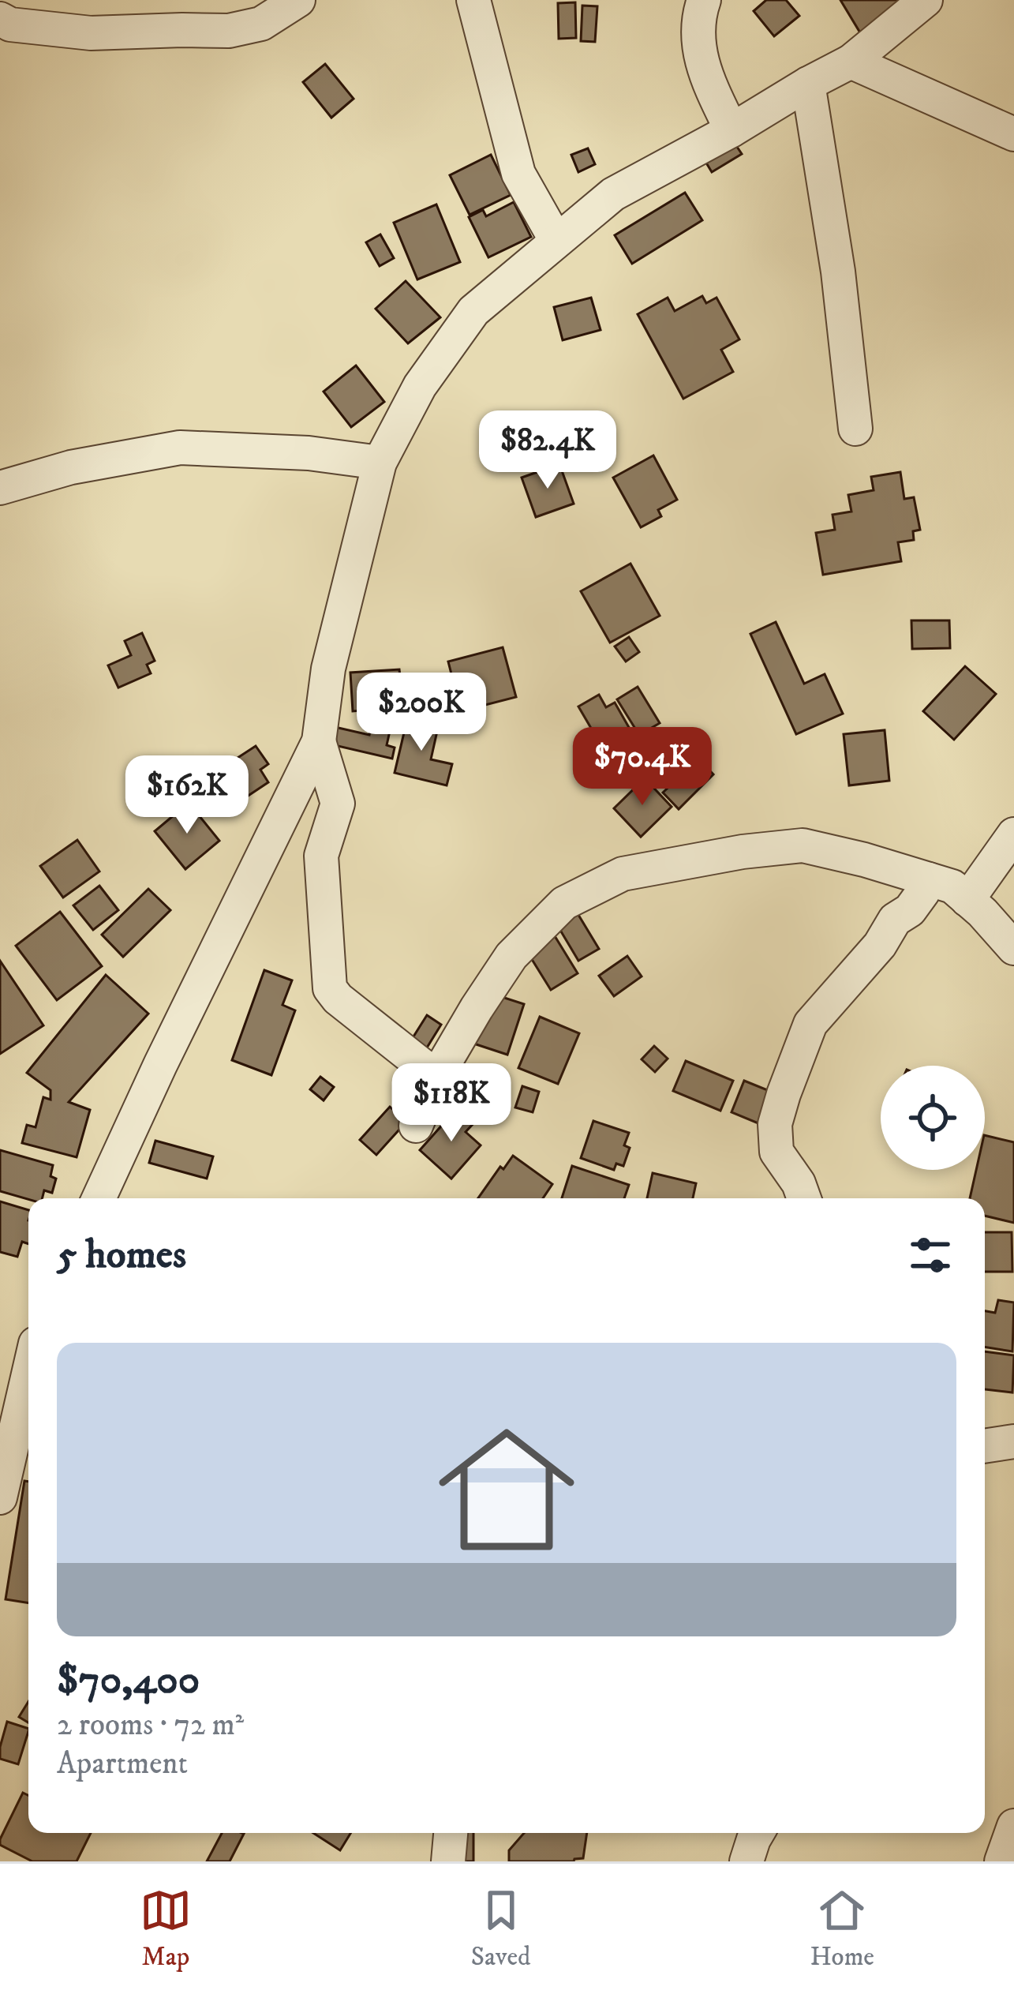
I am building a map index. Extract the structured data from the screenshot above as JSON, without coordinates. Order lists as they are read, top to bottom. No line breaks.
{"page":{"price":["$82.4K","$200K","$70.4K","$162K","$118K"],"heading":"5 homes","list":[{"name":"$70,400","note":"2 rooms · 72 m² · Apartment"}],"tabs":["Map","Saved","Home"]}}
